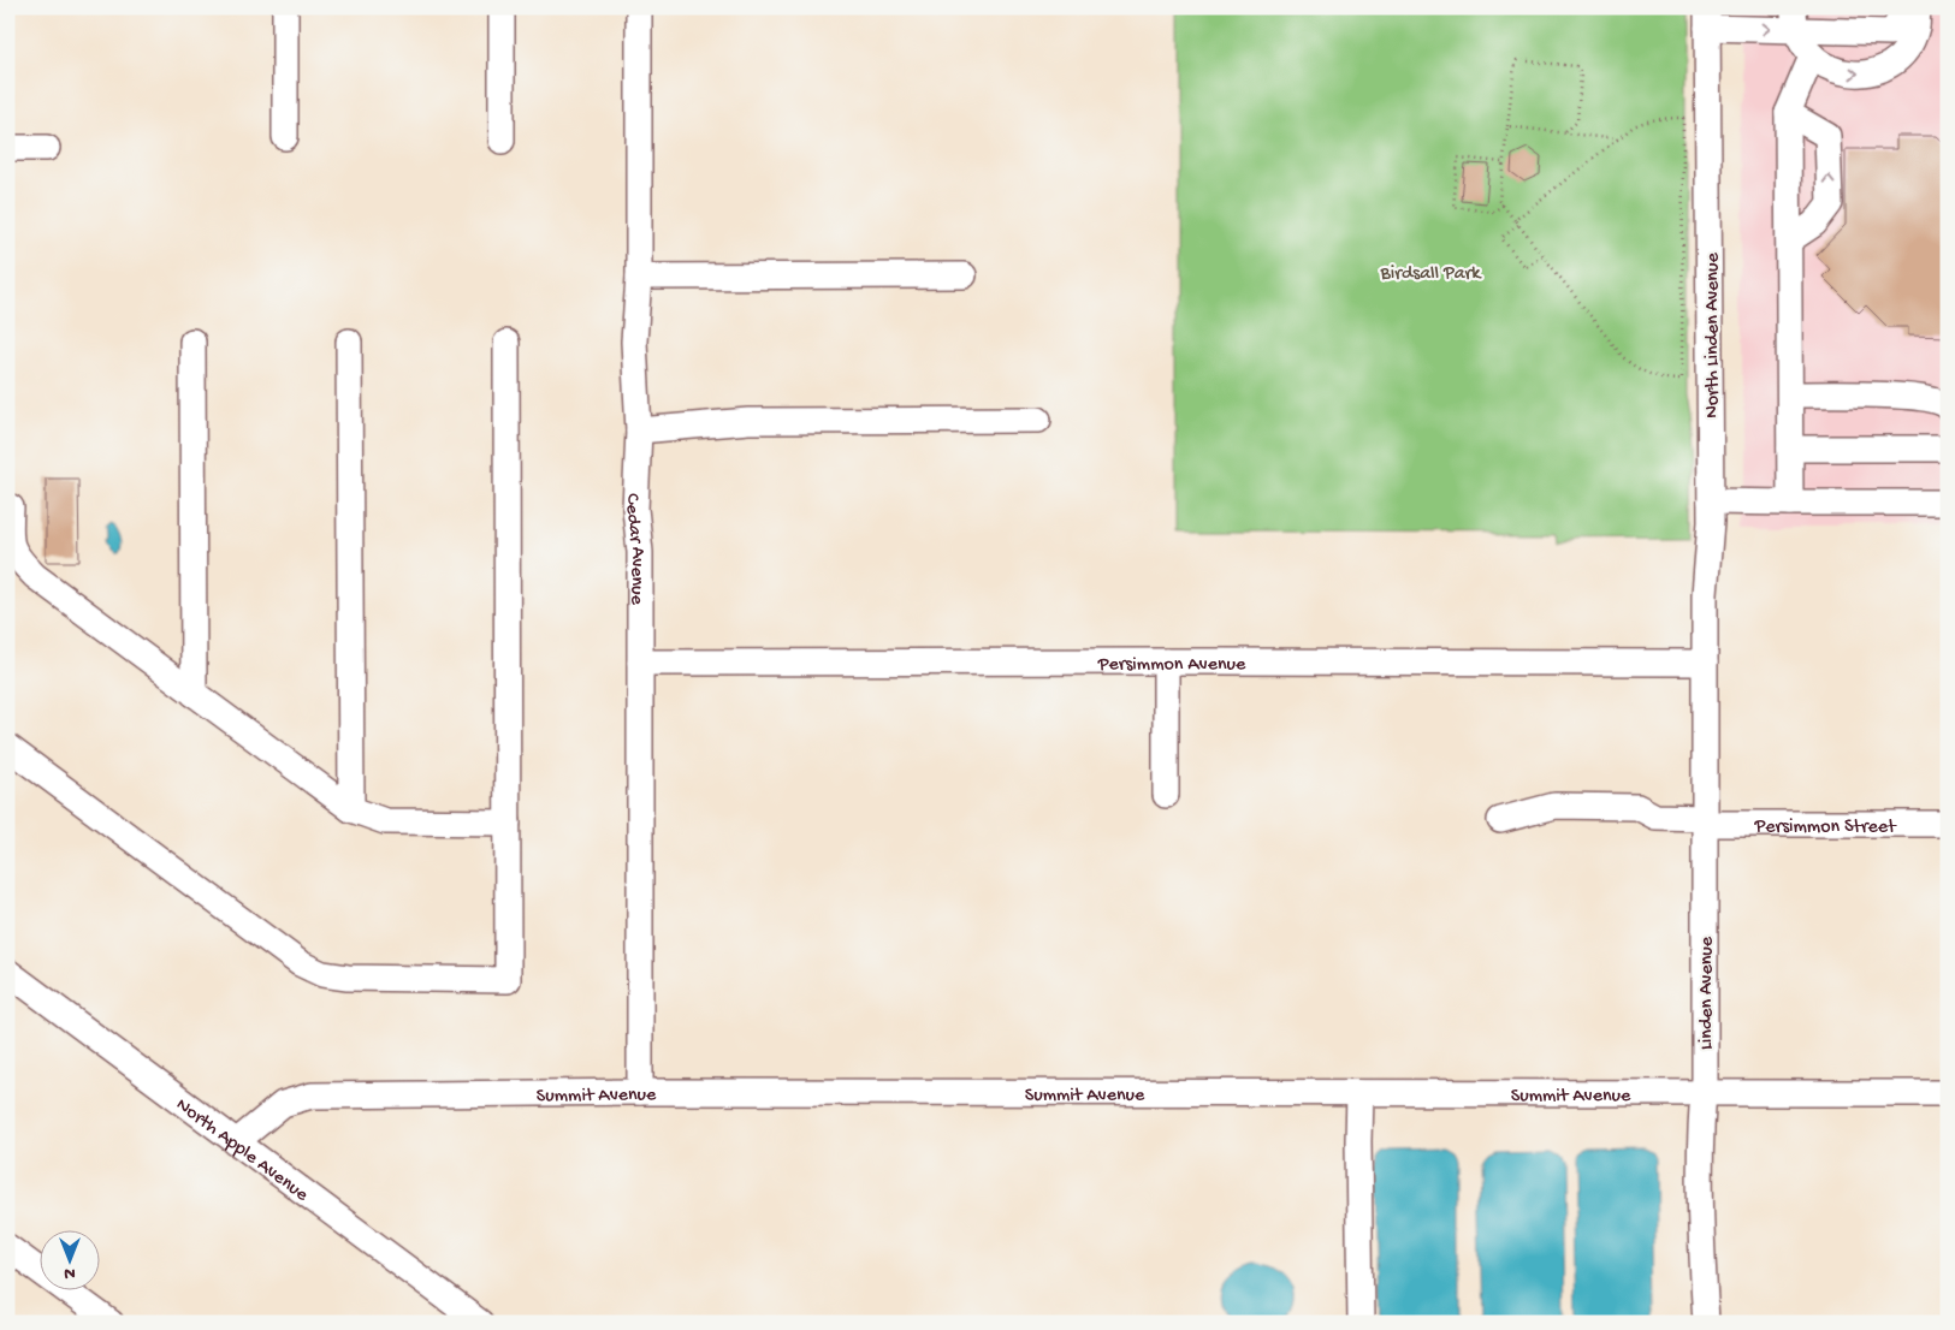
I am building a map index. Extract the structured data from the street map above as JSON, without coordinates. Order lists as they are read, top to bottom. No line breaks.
{"streets":{"street":["North Linden Avenue","Cedar Avenue","Persimmon Avenue","Persimmon Street","Linden Avenue","Summit Avenue","North Apple Avenue"]},"crossings":[["North Linden Avenue","Persimmon Avenue"],["North Linden Avenue","Linden Avenue"],["Cedar Avenue","Persimmon Avenue"],["Cedar Avenue","Summit Avenue"],["Persimmon Avenue","Linden Avenue"],["Persimmon Street","Linden Avenue"],["Linden Avenue","Summit Avenue"],["Summit Avenue","North Apple Avenue"]],"parks":["Birdsall Park"],"north":"bottom"}
